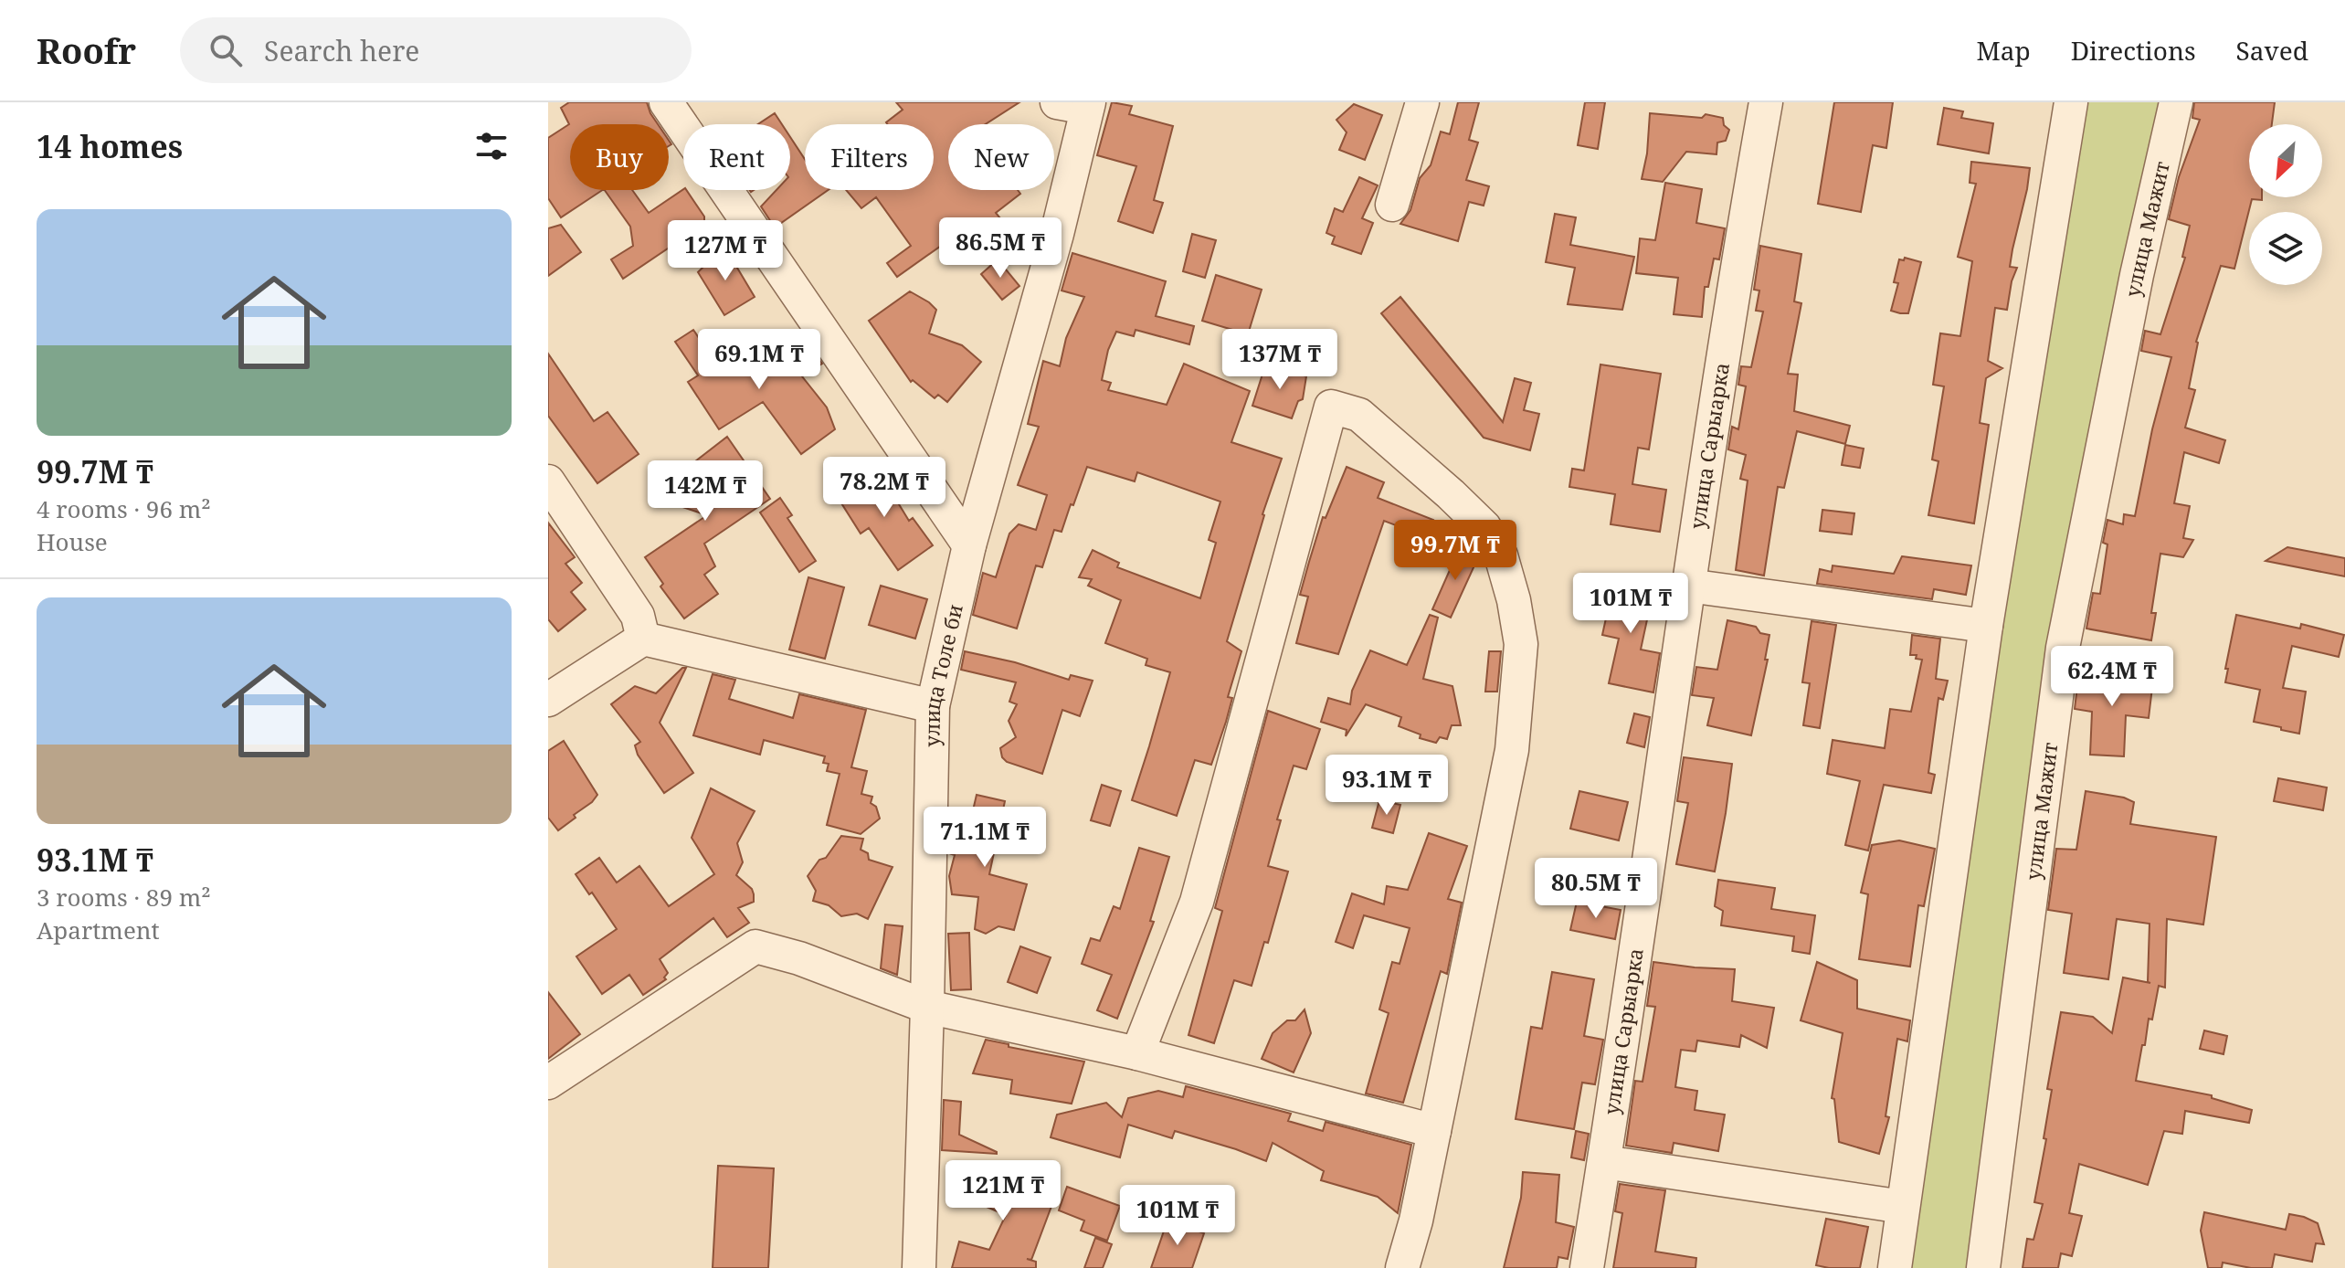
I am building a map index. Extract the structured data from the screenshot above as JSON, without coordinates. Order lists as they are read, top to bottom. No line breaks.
{"streets":{"street":["улица Мажит","улица Сарыарка","улица Толе би"]},"north":"bottom left","page":{"header":"Roofr","search":"Search here","nav":["Map","Directions","Saved"],"heading":"14 homes","chip":["Buy","Rent","Filters","New"],"list":[{"name":"99.7M ₸","note":"4 rooms · 96 m² · House"},{"name":"93.1M ₸","note":"3 rooms · 89 m² · Apartment"}],"price":["86.5M ₸","127M ₸","69.1M ₸","137M ₸","78.2M ₸","142M ₸","99.7M ₸","101M ₸","62.4M ₸","93.1M ₸","71.1M ₸","80.5M ₸","121M ₸","101M ₸"]}}
